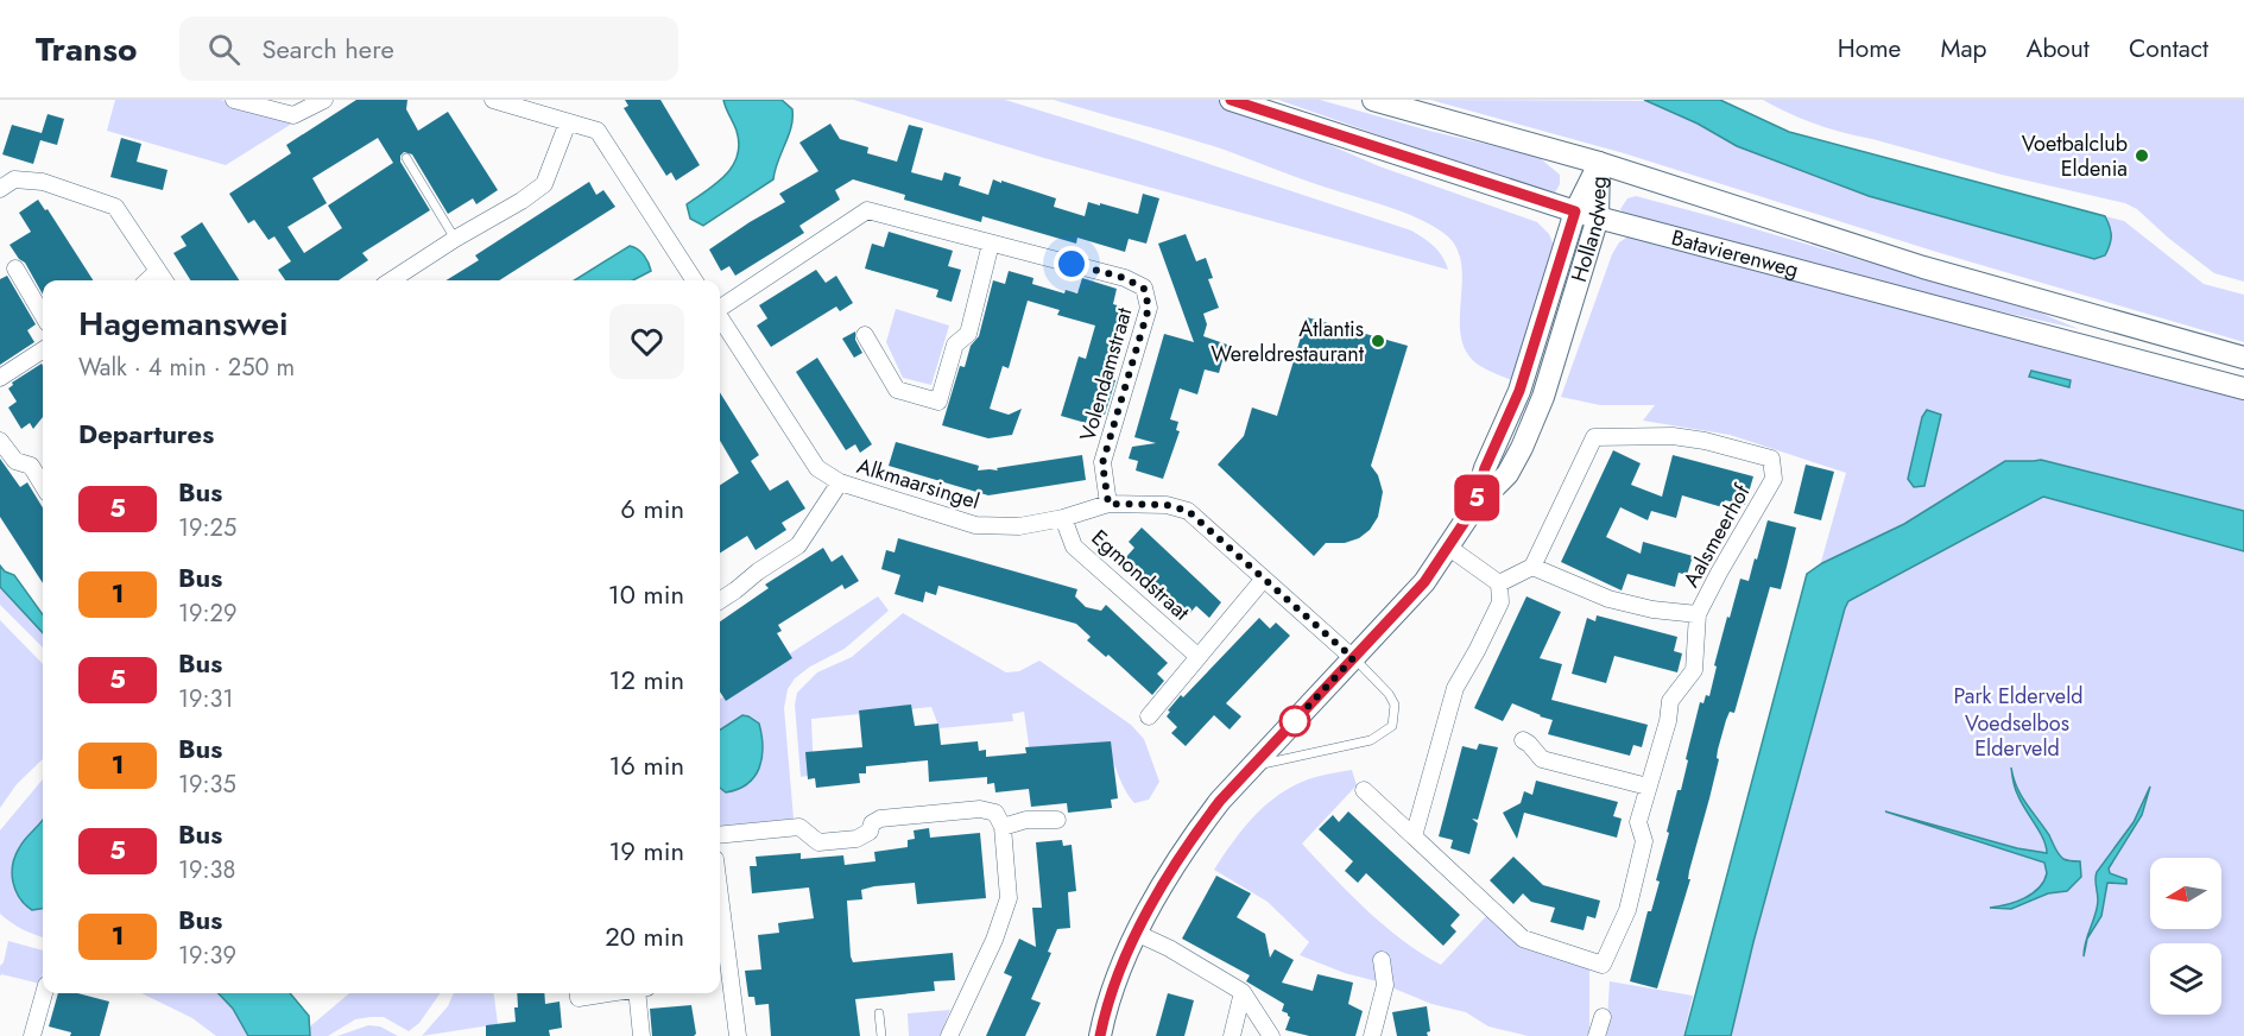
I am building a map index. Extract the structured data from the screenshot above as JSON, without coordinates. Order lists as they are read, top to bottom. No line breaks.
{"streets":{"main road":["Hollandweg","Batavierenweg"],"street":["Volendamstraat","Alkmaarsingel","Aalsmeerhof","Egmondstraat"]},"crossings":[["Hollandweg","Batavierenweg"],["Hollandweg","Alkmaarsingel"],["Volendamstraat","Alkmaarsingel"],["Alkmaarsingel","Egmondstraat"]],"parks":["Park Elderveld","Voedselbos Elderveld"],"places":["Voetbalclub Eldenia","Atlantis Wereldrestaurant"],"lines":["bus line 5"],"north":"left","page":{"header":"Transo","search":"Search here","nav":["Home","Map","About","Contact"],"on_map":"5","heading":[["Hagemanswei","Walk · 4 min · 250 m"],"Departures"],"list":[{"mark":"5","name":"Bus","note":"19:25","value":"6 min"},{"mark":"1","name":"Bus","note":"19:29","value":"10 min"},{"mark":"5","name":"Bus","note":"19:31","value":"12 min"},{"mark":"1","name":"Bus","note":"19:35","value":"16 min"},{"mark":"5","name":"Bus","note":"19:38","value":"19 min"},{"mark":"1","name":"Bus","note":"19:39","value":"20 min"}]}}
